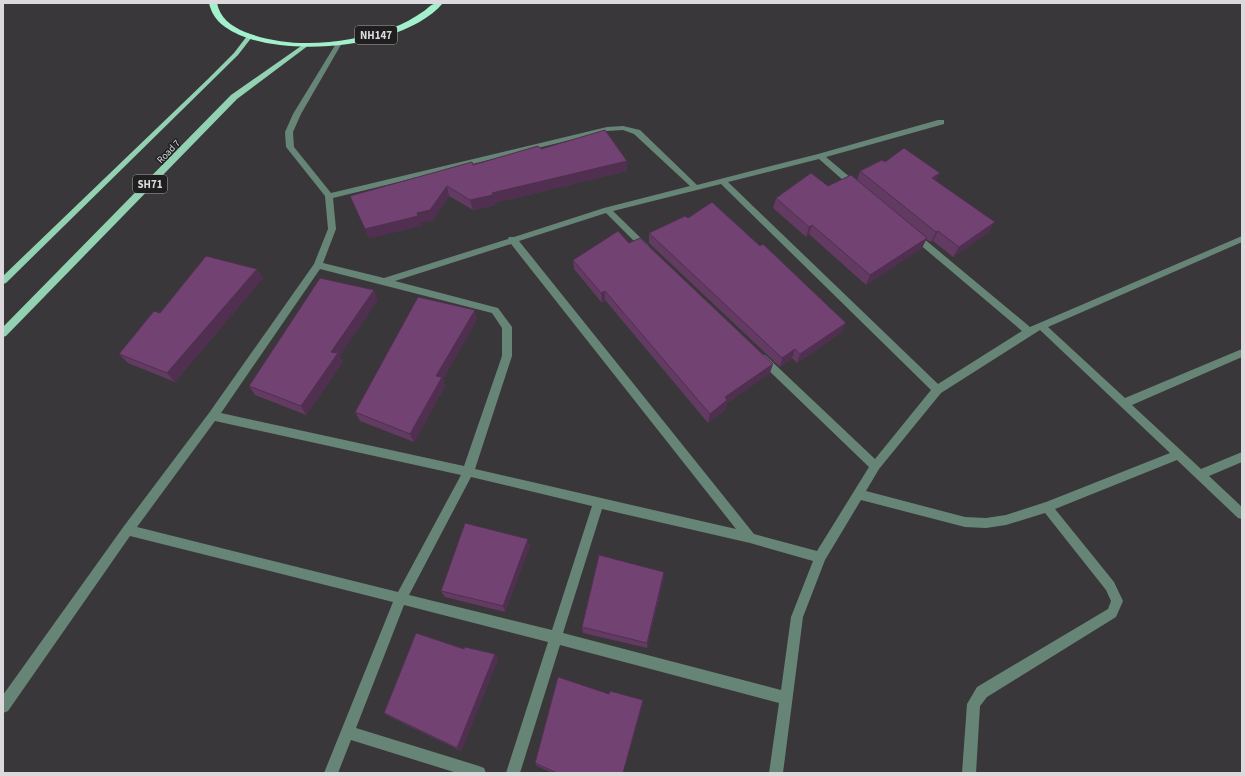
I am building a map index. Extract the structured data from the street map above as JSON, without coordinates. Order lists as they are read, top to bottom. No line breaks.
{"streets":{"highway":["NH147"],"main road":["Road 7","SH71"]},"crossings":[["NH147","Road 7"]]}
